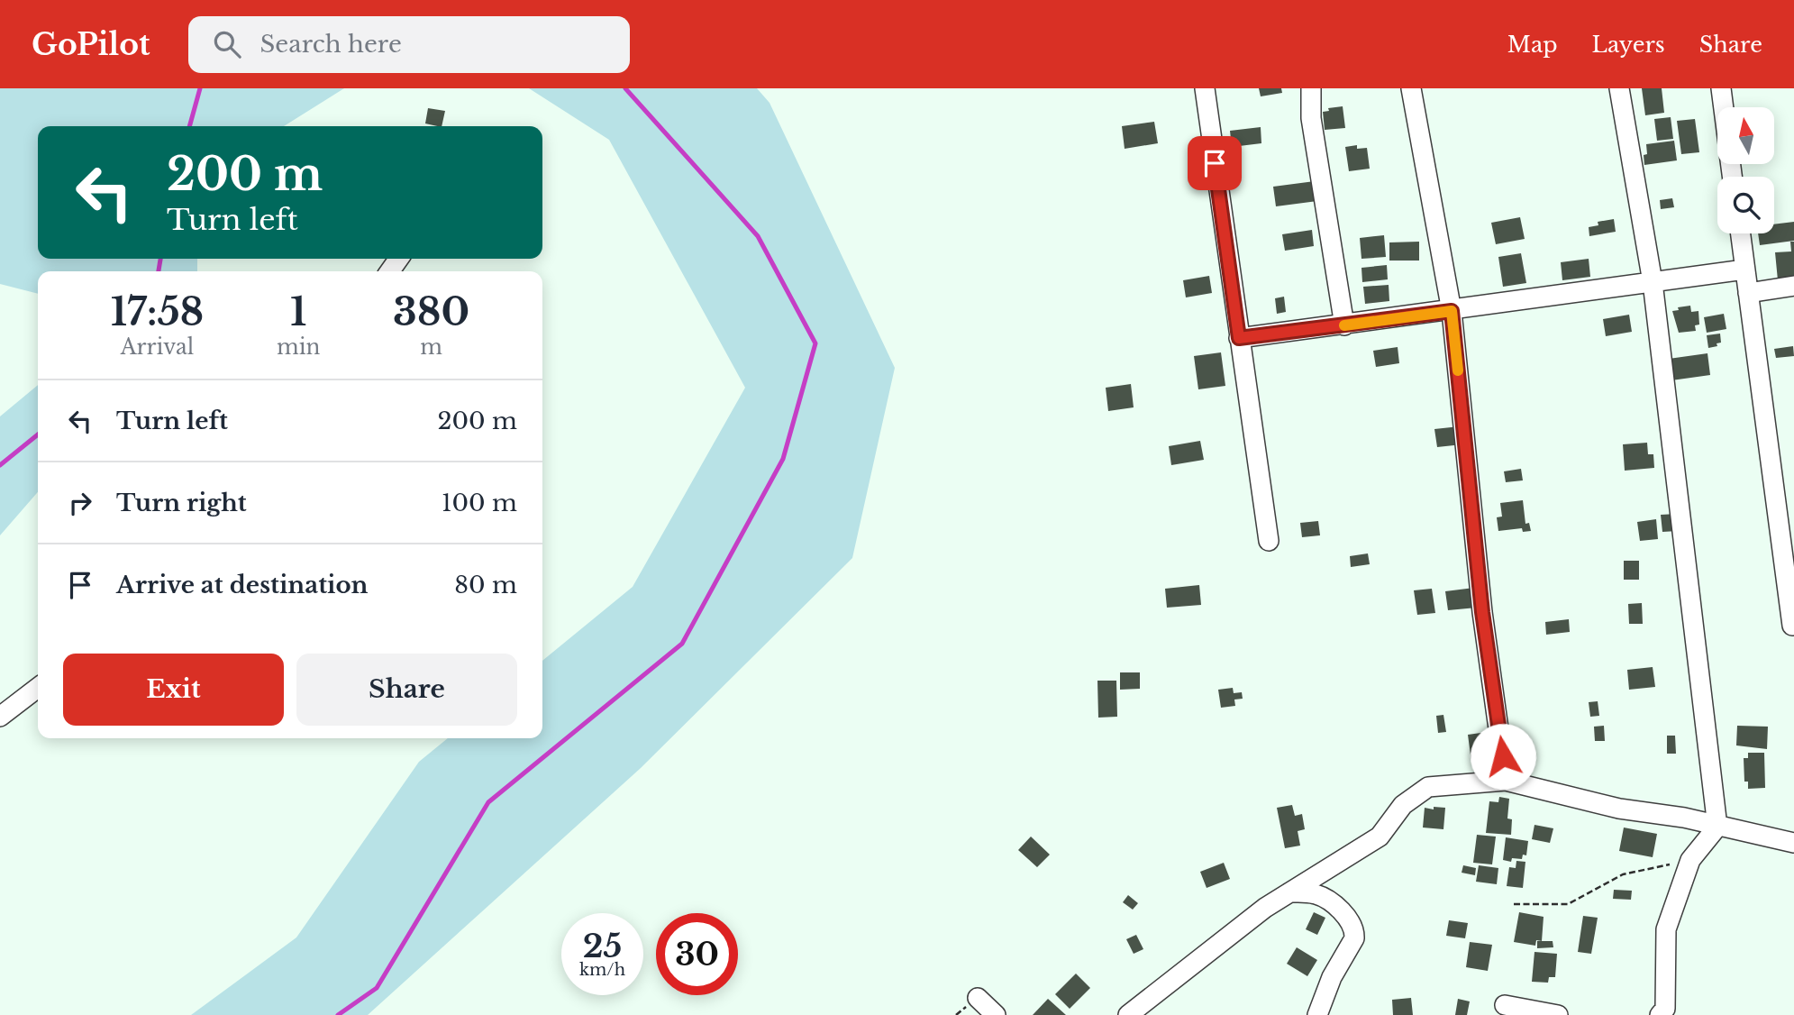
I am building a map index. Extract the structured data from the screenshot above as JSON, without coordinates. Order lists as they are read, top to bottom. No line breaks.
{"north":"top","page":{"header":"GoPilot","search":"Search here","nav":["Map","Layers","Share"],"turn":["200 m","Turn left"],"eta":["17:58","Arrival","1","min","380","m"],"list":[{"name":"Turn left","value":"200 m"},{"name":"Turn right","value":"100 m"},{"name":"Arrive at destination","value":"80 m"}],"buttons":["Exit","Share"],"speed":"25 km/h","limit":"30"}}
